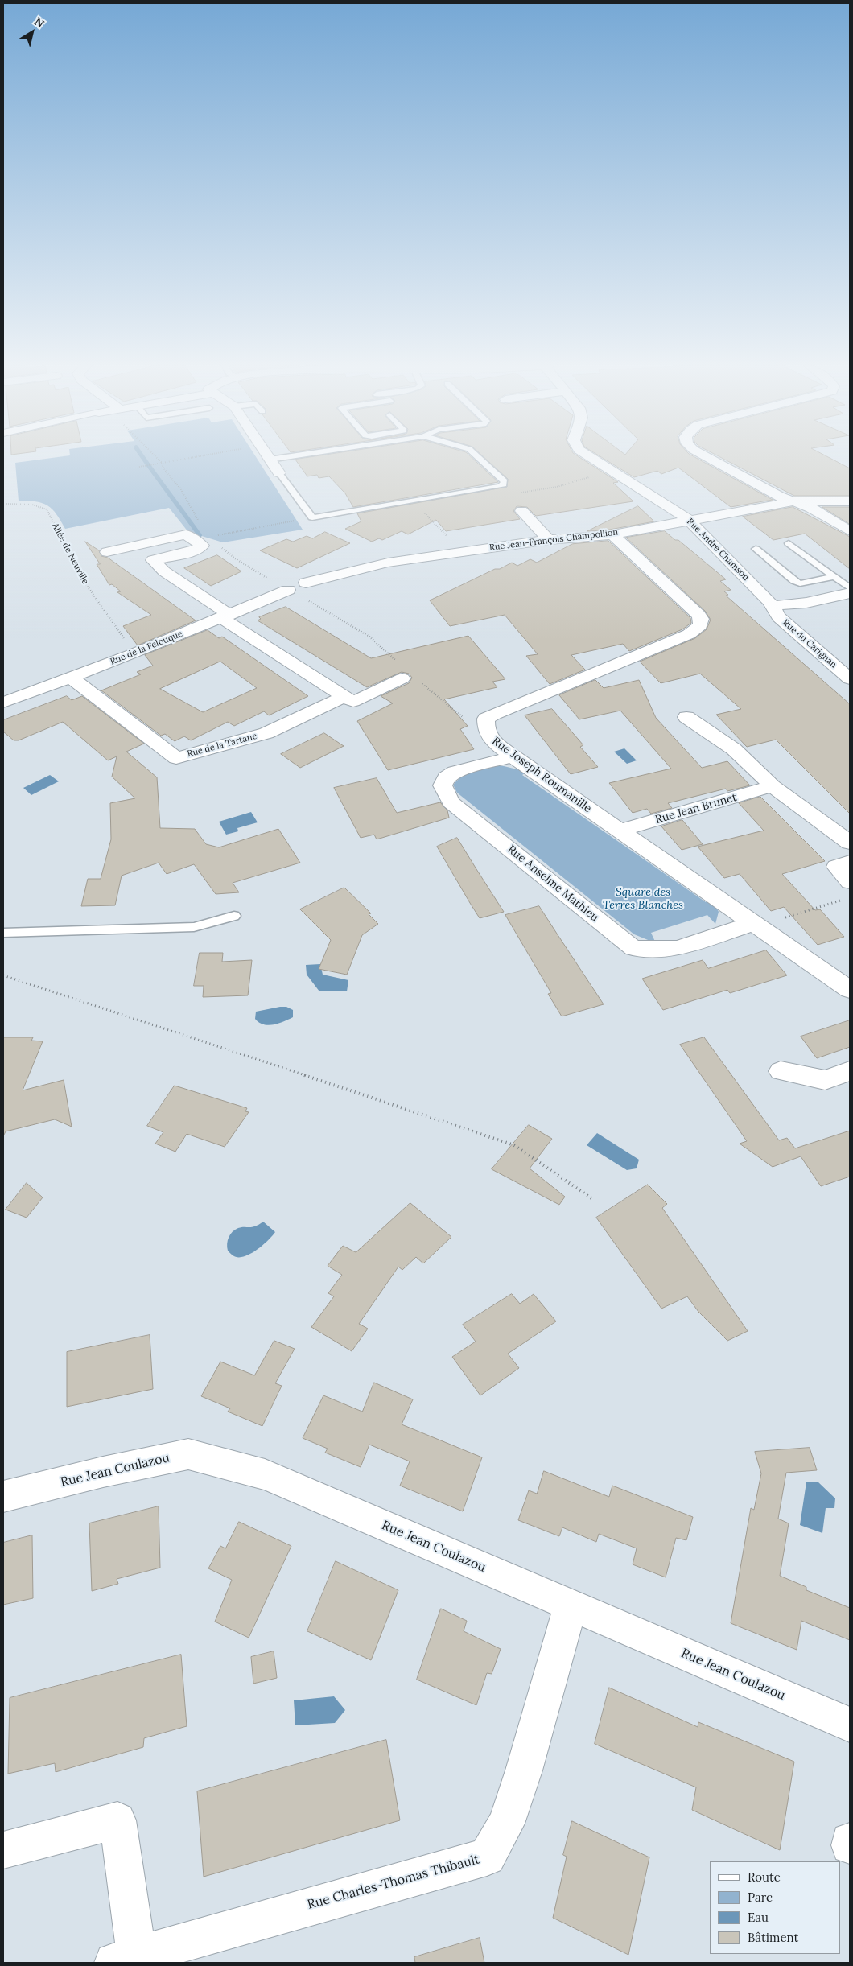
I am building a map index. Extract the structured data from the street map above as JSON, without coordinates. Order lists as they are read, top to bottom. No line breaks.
{"streets":{"street":["Rue Jean-François Champollion","Rue André Chamson","Rue du Carignan","Rue de la Felouque","Rue de la Tartane","Rue Joseph Roumanille","Rue Jean Brunet","Rue Anselme Mathieu","Rue Jean Coulazou","Rue Charles-Thomas Thibault"],"path":["Allée de Neuville"]},"crossings":[["Rue Jean-François Champollion","Rue André Chamson"],["Rue Jean-François Champollion","Rue Joseph Roumanille"],["Rue André Chamson","Rue du Carignan"],["Allée de Neuville","Rue de la Felouque"],["Rue de la Felouque","Rue de la Tartane"],["Rue Joseph Roumanille","Rue Jean Brunet"],["Rue Joseph Roumanille","Rue Anselme Mathieu"],["Rue Jean Coulazou","Rue Charles-Thomas Thibault"]],"parks":["Square des Terres Blanches"],"legend":["Route","Parc","Eau","Bâtiment"],"north":"top right"}
